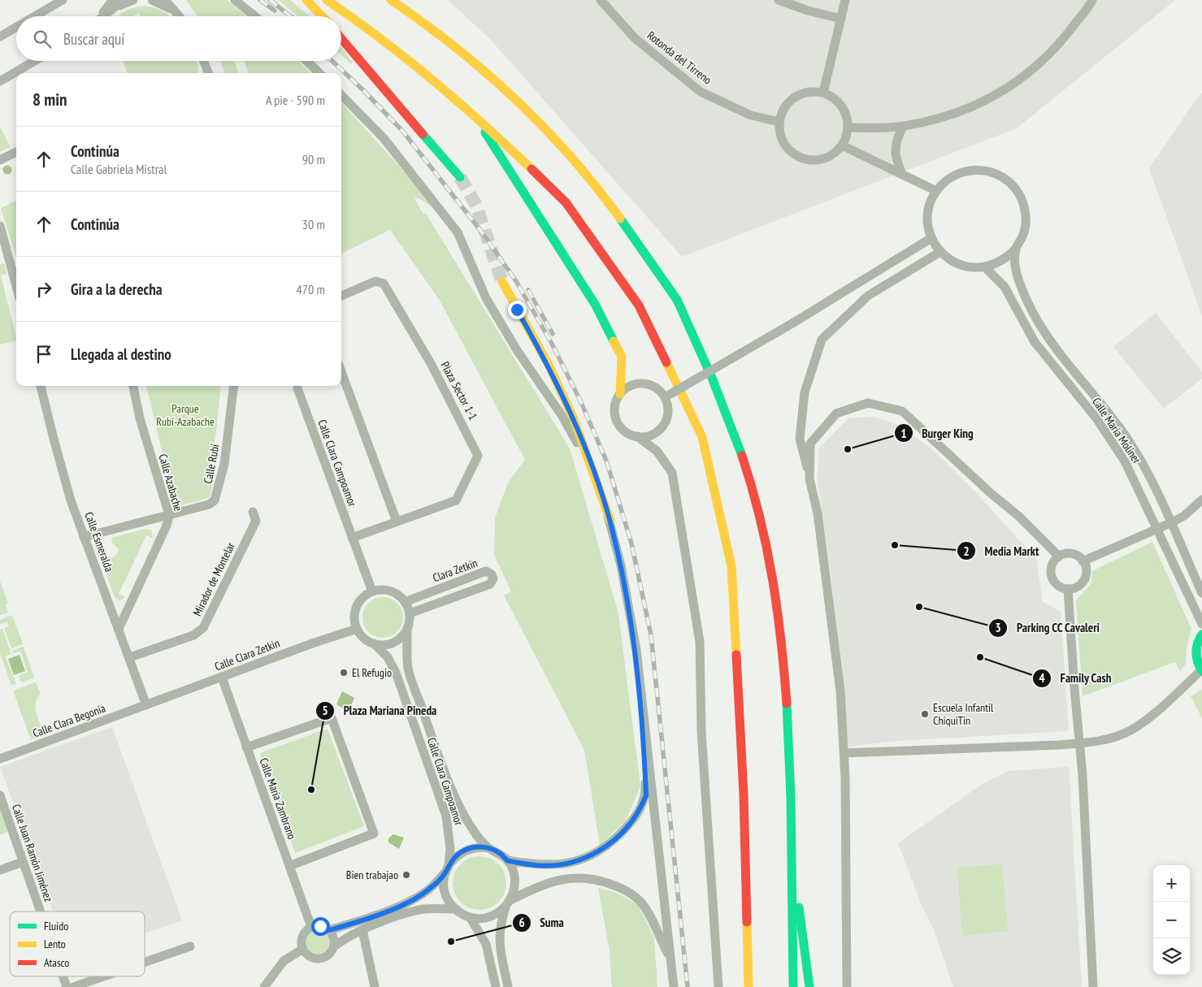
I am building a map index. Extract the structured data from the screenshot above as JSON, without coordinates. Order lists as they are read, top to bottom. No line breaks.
{"streets":{"street":["Rotonda del Tirreno","Plaza Sector 1-1","Calle María Moliner","Calle Clara Campoamor","Calle Rubí","Calle Azabache","Calle Esmeralda","Clara Zetkin","Mirador de Montelar","Calle Clara Zetkin","Calle Clara Begonia","Calle María Zambrano","Calle Juan Ramón Jiménez"]},"crossings":[["Plaza Sector 1-1","Calle Clara Campoamor"],["Calle Clara Campoamor","Clara Zetkin"],["Calle Clara Campoamor","Calle Clara Zetkin"],["Calle Rubí","Calle Azabache"],["Calle Azabache","Calle Esmeralda"],["Calle Esmeralda","Mirador de Montelar"],["Calle Esmeralda","Calle Clara Zetkin"],["Calle Esmeralda","Calle Clara Begonia"],["Clara Zetkin","Calle Clara Zetkin"],["Calle Clara Zetkin","Calle Clara Begonia"],["Calle Clara Zetkin","Calle María Zambrano"]],"parks":["Parque Rubí-Azabache"],"places":["Burger King","Media Markt","Parking CC Cavaleri","Family Cash","El Refugio","Escuela Infantil ChiquiTin","Plaza Mariana Pineda","Bien trabajao","Suma"],"legend":["Fluido","Lento","Atasco"],"page":{"search":"Buscar aquí","heading":["8 min","A pie · 590 m"],"list":[["Continúa","Calle Gabriela Mistral","90 m"],["Continúa","30 m"],["Gira a la derecha","470 m"],"Llegada al destino"],"map_buttons":["+","−"]}}
